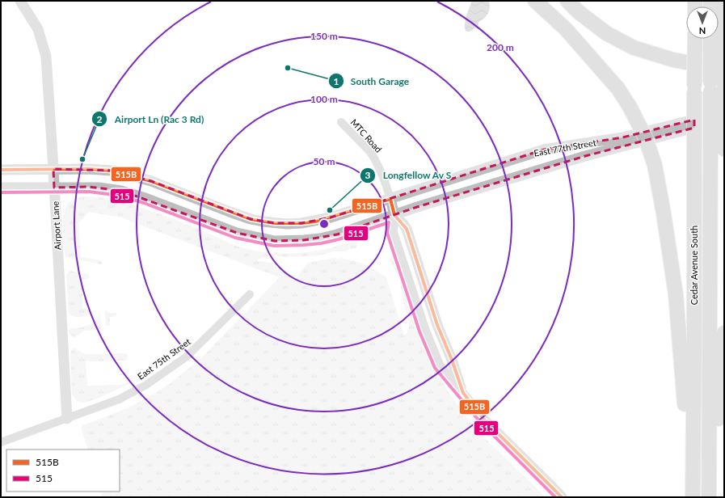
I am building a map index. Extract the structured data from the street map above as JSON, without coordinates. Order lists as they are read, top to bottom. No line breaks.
{"streets":{"highway":["Cedar Avenue South"],"street":["MTC Road","East 77th Street","Airport Lane","East 75th Street"]},"crossings":[["MTC Road","East 77th Street"],["East 77th Street","Airport Lane"],["Airport Lane","East 75th Street"]],"places":["South Garage","Airport Ln (Rac 3 Rd)","Longfellow Av S"],"lines":["transit line 515B","transit line 515"],"legend":["515B","515"],"north":"bottom","rings":["150 m","200 m","100 m","50 m"]}
